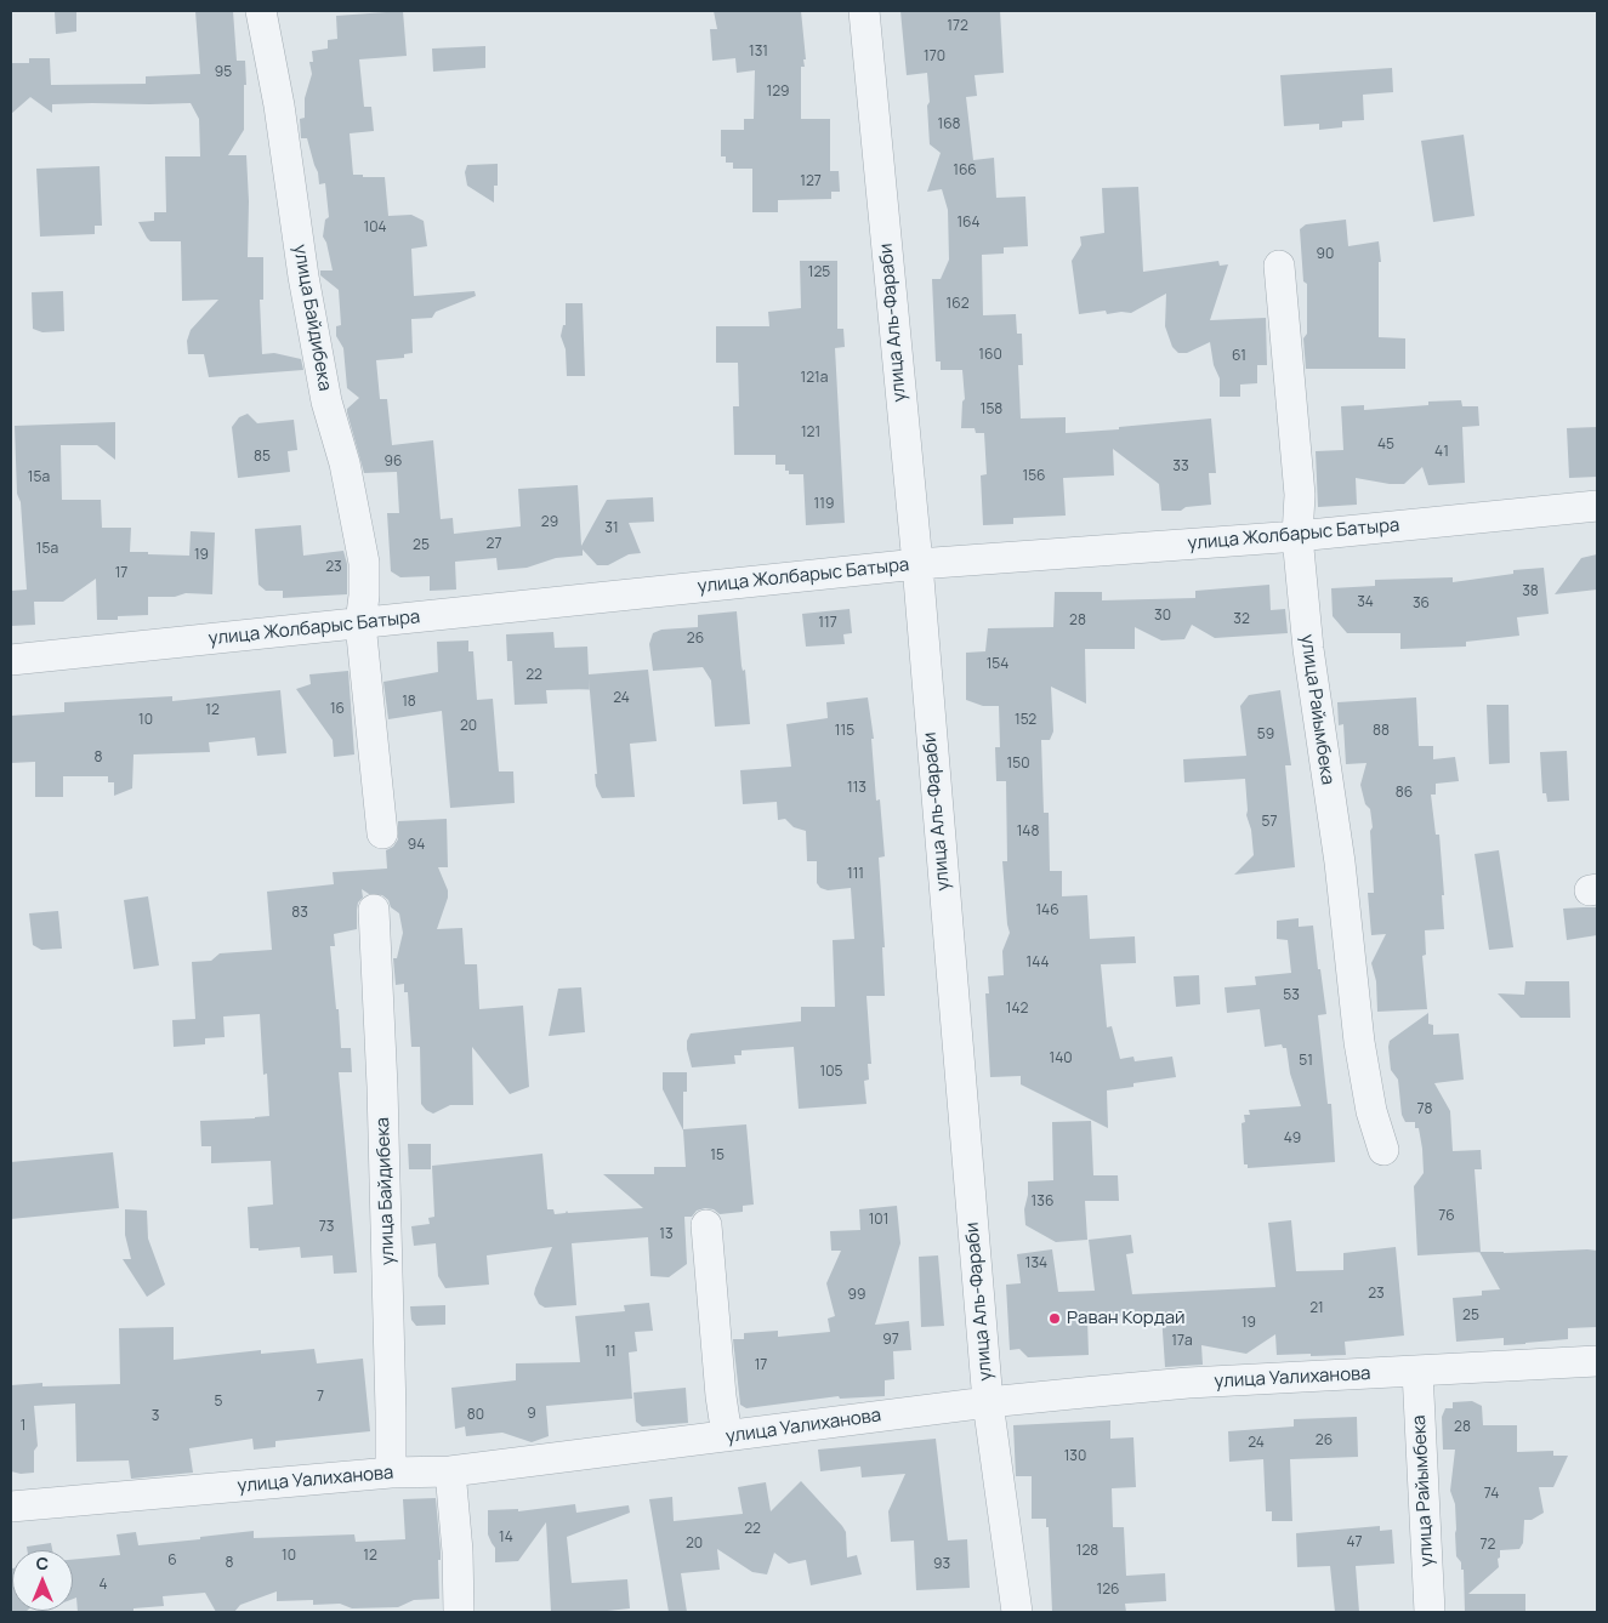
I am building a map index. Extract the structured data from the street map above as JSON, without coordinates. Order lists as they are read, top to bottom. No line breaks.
{"streets":{"street":["улица Байдибека","улица Аль-Фараби","улица Жолбарыс Батыра","улица Райымбека","улица Уалиханова"]},"crossings":[["улица Байдибека","улица Жолбарыс Батыра"],["улица Байдибека","улица Уалиханова"],["улица Аль-Фараби","улица Жолбарыс Батыра"],["улица Аль-Фараби","улица Уалиханова"],["улица Жолбарыс Батыра","улица Райымбека"],["улица Райымбека","улица Уалиханова"]],"places":["Раван Кордай"],"house_numbers":["172","131","170","95","129","168","166","127","164","104","90","125","162","160","61","121а","158","121","45","41","85","96","33","156","15а","119","29","31","27","25","15а","19","23","17","38","34","36","30","32","28","117","26","154","22","24","18","16","12","10","152","20","115","88","59","8","150","113","86","57","148","94","111","146","83","144","53","142","140","51","105","78","49","15","136","76","101","73","13","134","23","99","21","25","19","97","17а","11","17","7","5","9","80","3","1","28","26","24","130","74","22","14","47","20","72","128","10","12","6","8","93","4","126"],"north":"top"}
